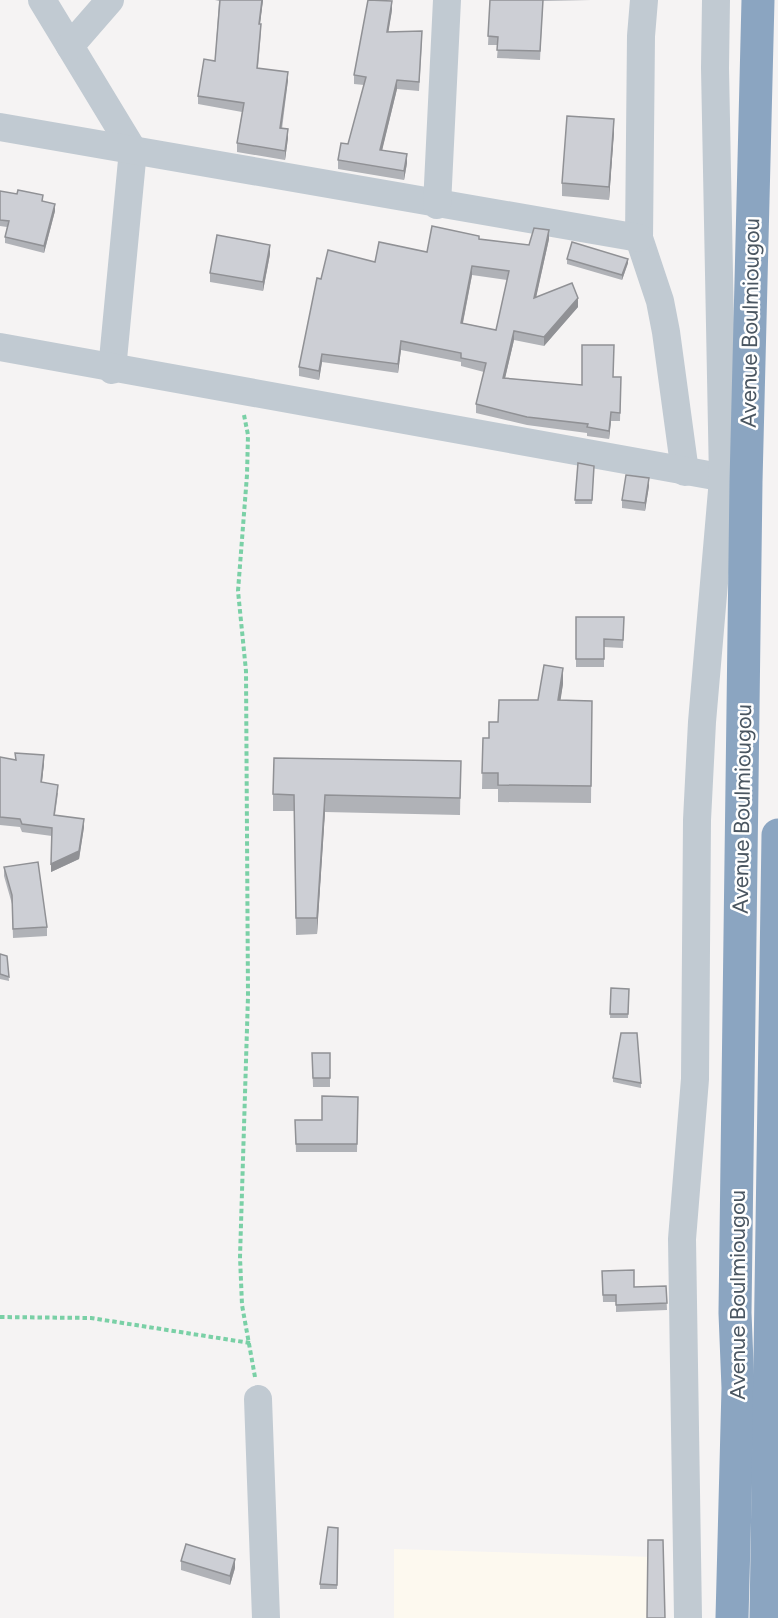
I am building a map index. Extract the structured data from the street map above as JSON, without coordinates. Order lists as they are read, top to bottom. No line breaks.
{"streets":{"highway":["Avenue Boulmiougou"]}}
